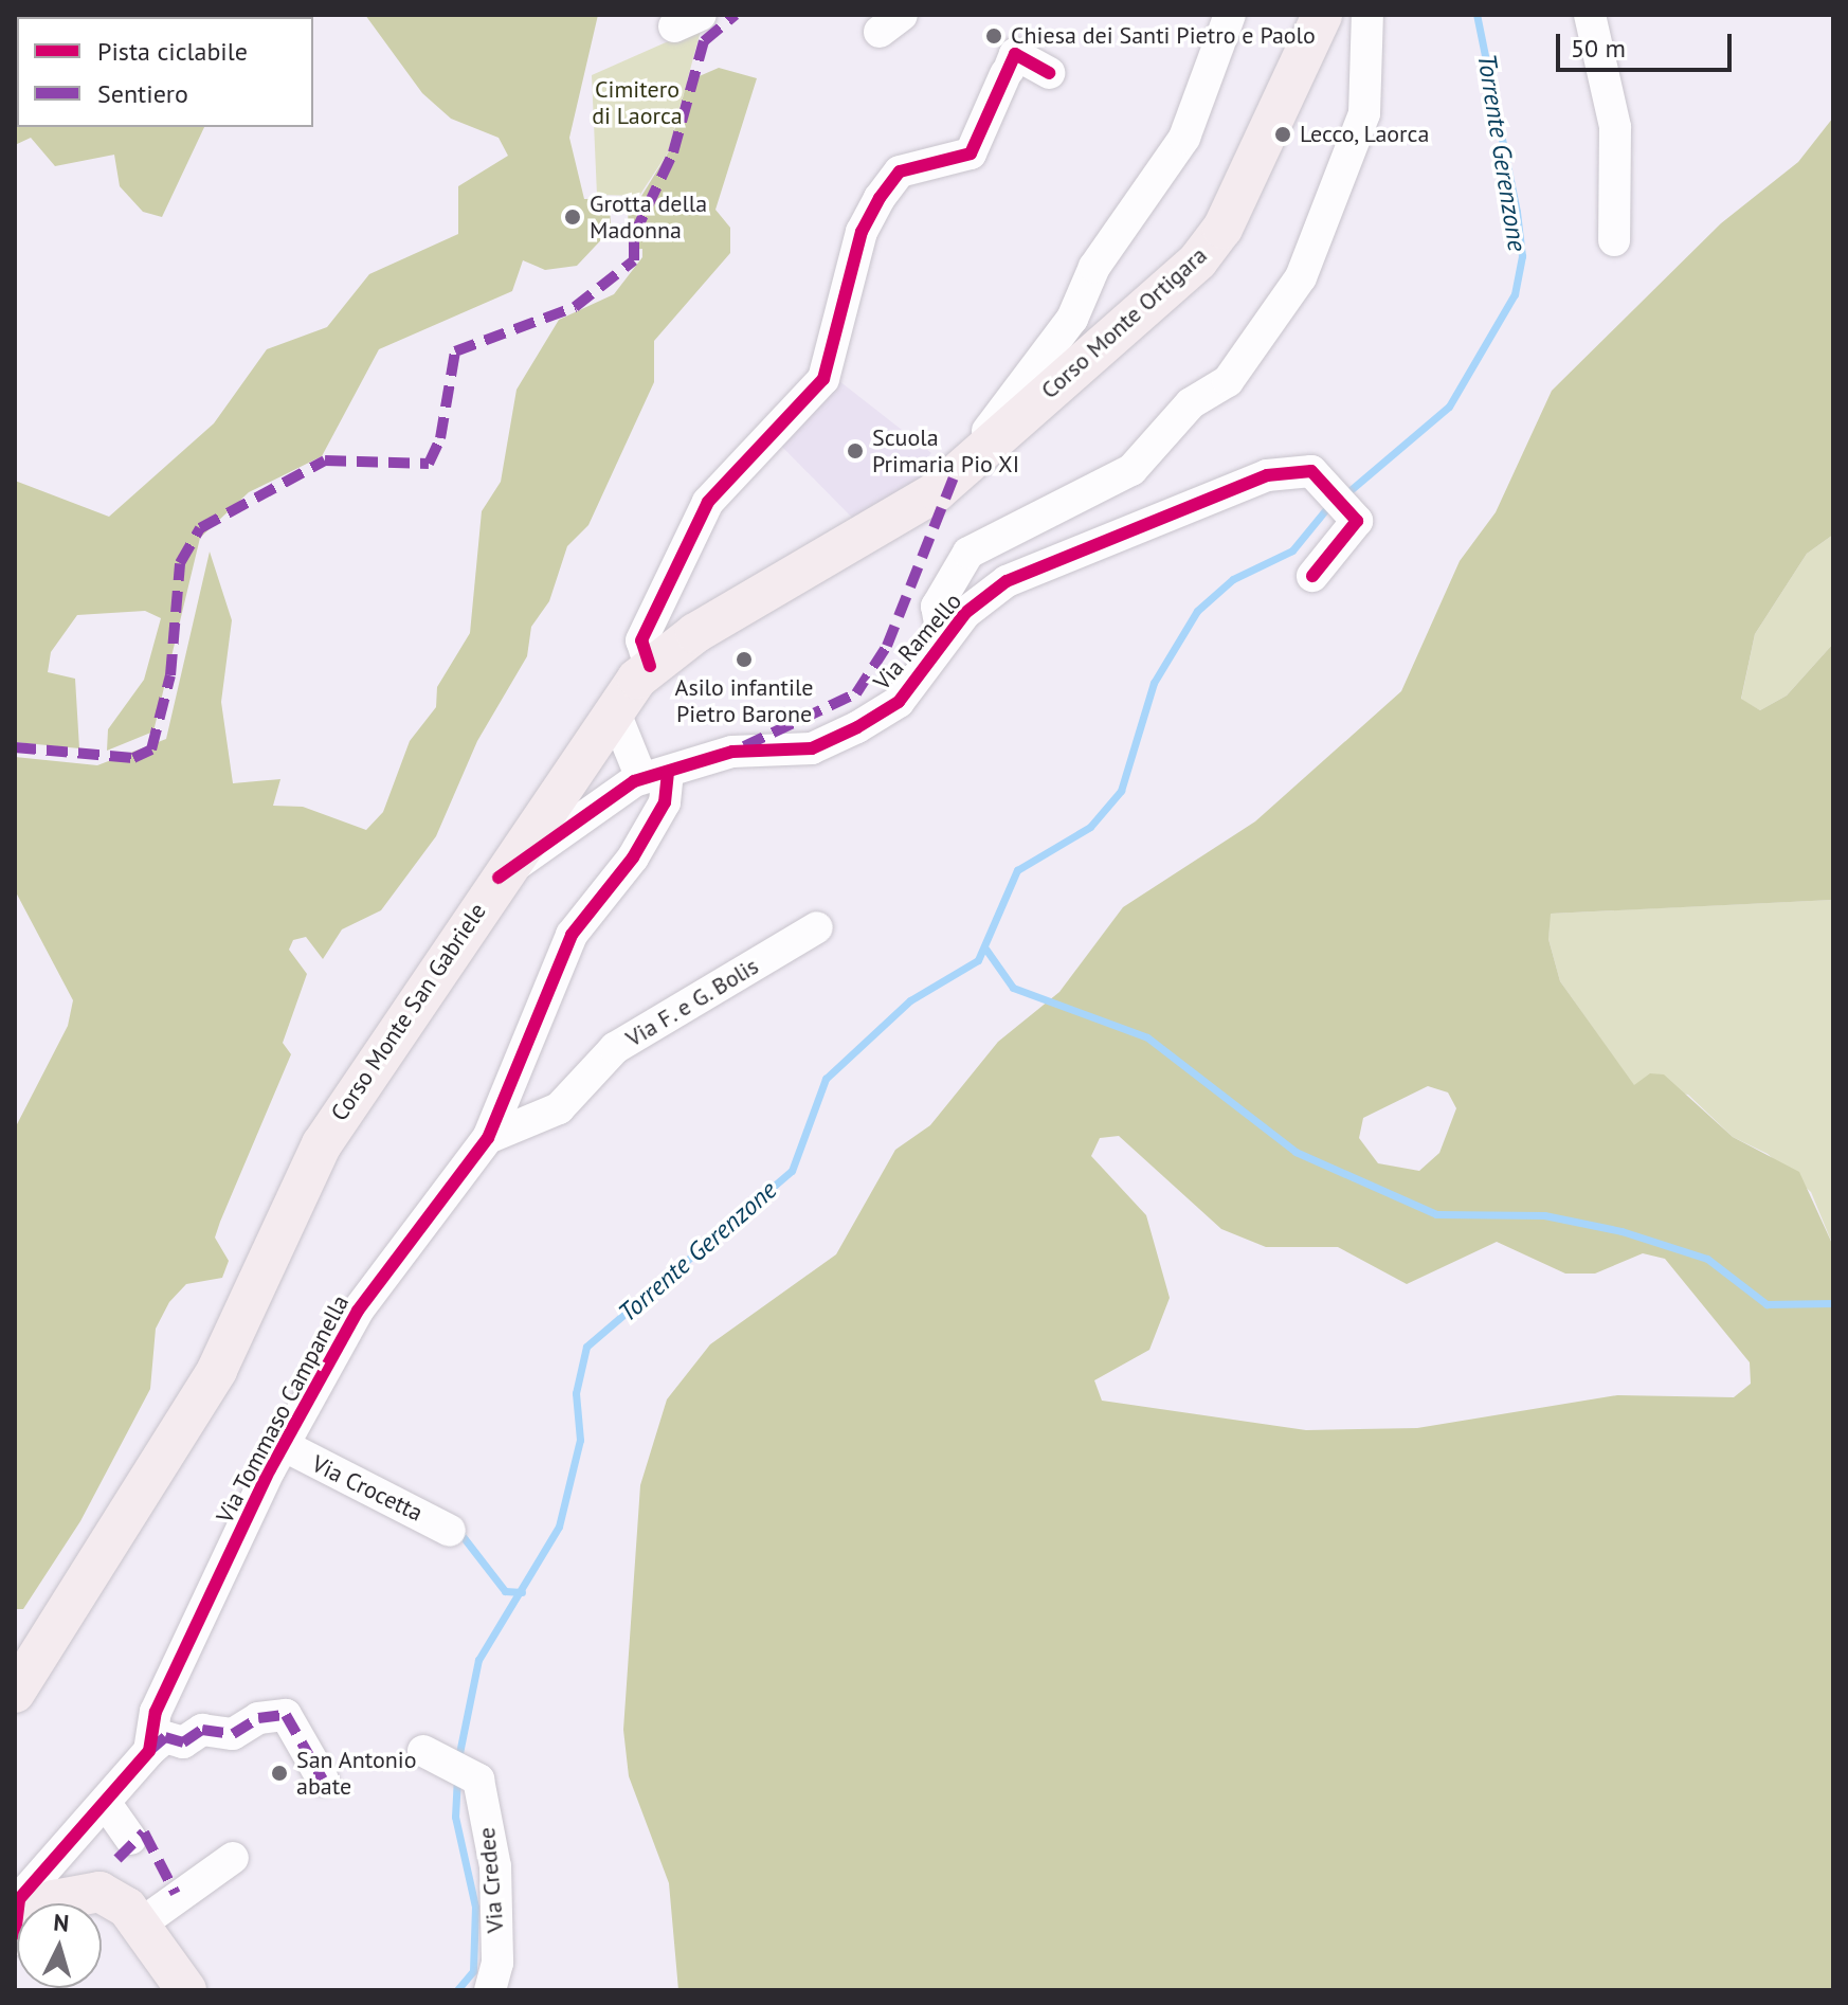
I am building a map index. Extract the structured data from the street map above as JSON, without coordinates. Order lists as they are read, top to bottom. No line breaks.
{"streets":{"main road":["Corso Monte Ortigara","Corso Monte San Gabriele"],"street":["Via Ramello","Via F. e G. Bolis","Via Tommaso Campanella","Via Crocetta","Via Credee"]},"crossings":[["Corso Monte Ortigara","Corso Monte San Gabriele"],["Via Ramello","Corso Monte San Gabriele"],["Via Ramello","Via Tommaso Campanella"],["Via F. e G. Bolis","Via Tommaso Campanella"],["Via Tommaso Campanella","Via Crocetta"]],"water":["Torrente Gerenzone"],"parks":["Cimitero di Laorca"],"places":["Chiesa dei Santi Pietro e Paolo","Lecco, Laorca","Grotta della Madonna","Scuola Primaria Pio XI","Asilo infantile Pietro Barone","San Antonio abate"],"legend":["Pista ciclabile","Sentiero"],"scale_bar":"50 m","north":"top"}
